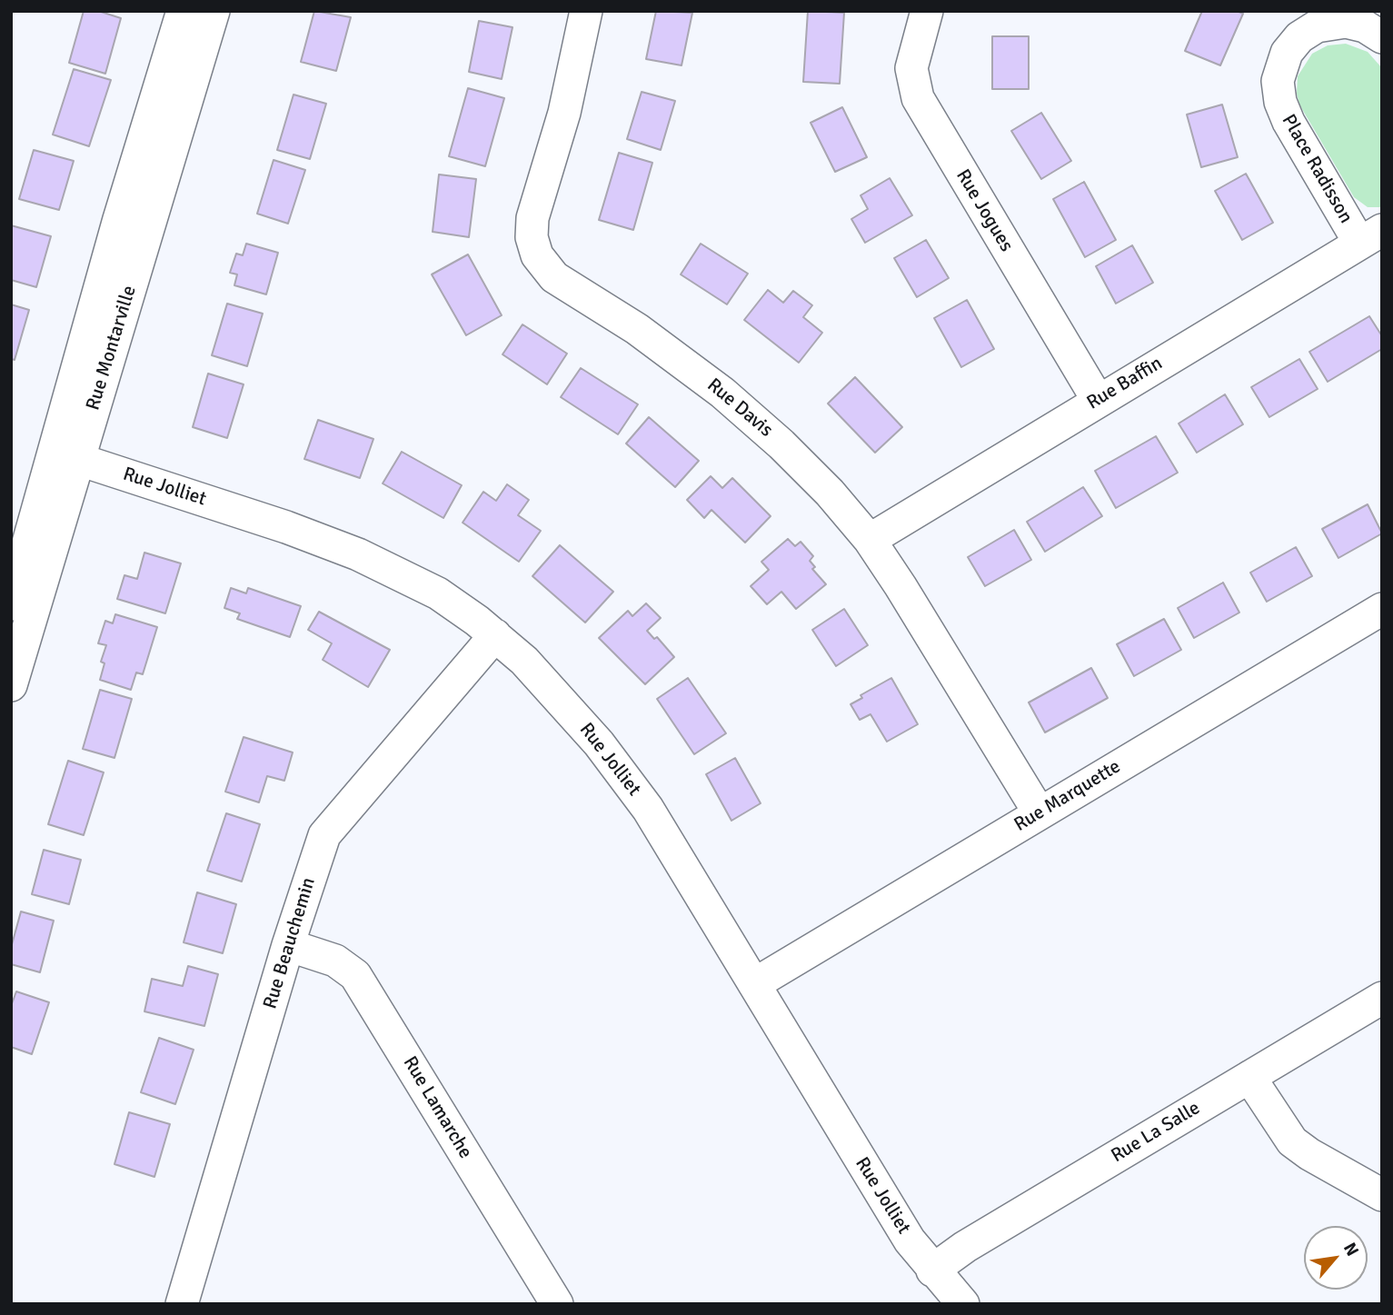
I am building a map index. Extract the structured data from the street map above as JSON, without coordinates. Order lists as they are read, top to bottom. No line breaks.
{"streets":{"street":["Place Radisson","Rue Jogues","Rue Montarville","Rue Baffin","Rue Davis","Rue Jolliet","Rue Marquette","Rue Beauchemin","Rue Lamarche","Rue La Salle"]},"crossings":[["Place Radisson","Rue Baffin"],["Rue Jogues","Rue Baffin"],["Rue Montarville","Rue Jolliet"],["Rue Baffin","Rue Davis"],["Rue Davis","Rue Marquette"],["Rue Jolliet","Rue Marquette"],["Rue Jolliet","Rue Beauchemin"],["Rue Jolliet","Rue La Salle"],["Rue Beauchemin","Rue Lamarche"]],"north":"top right"}
